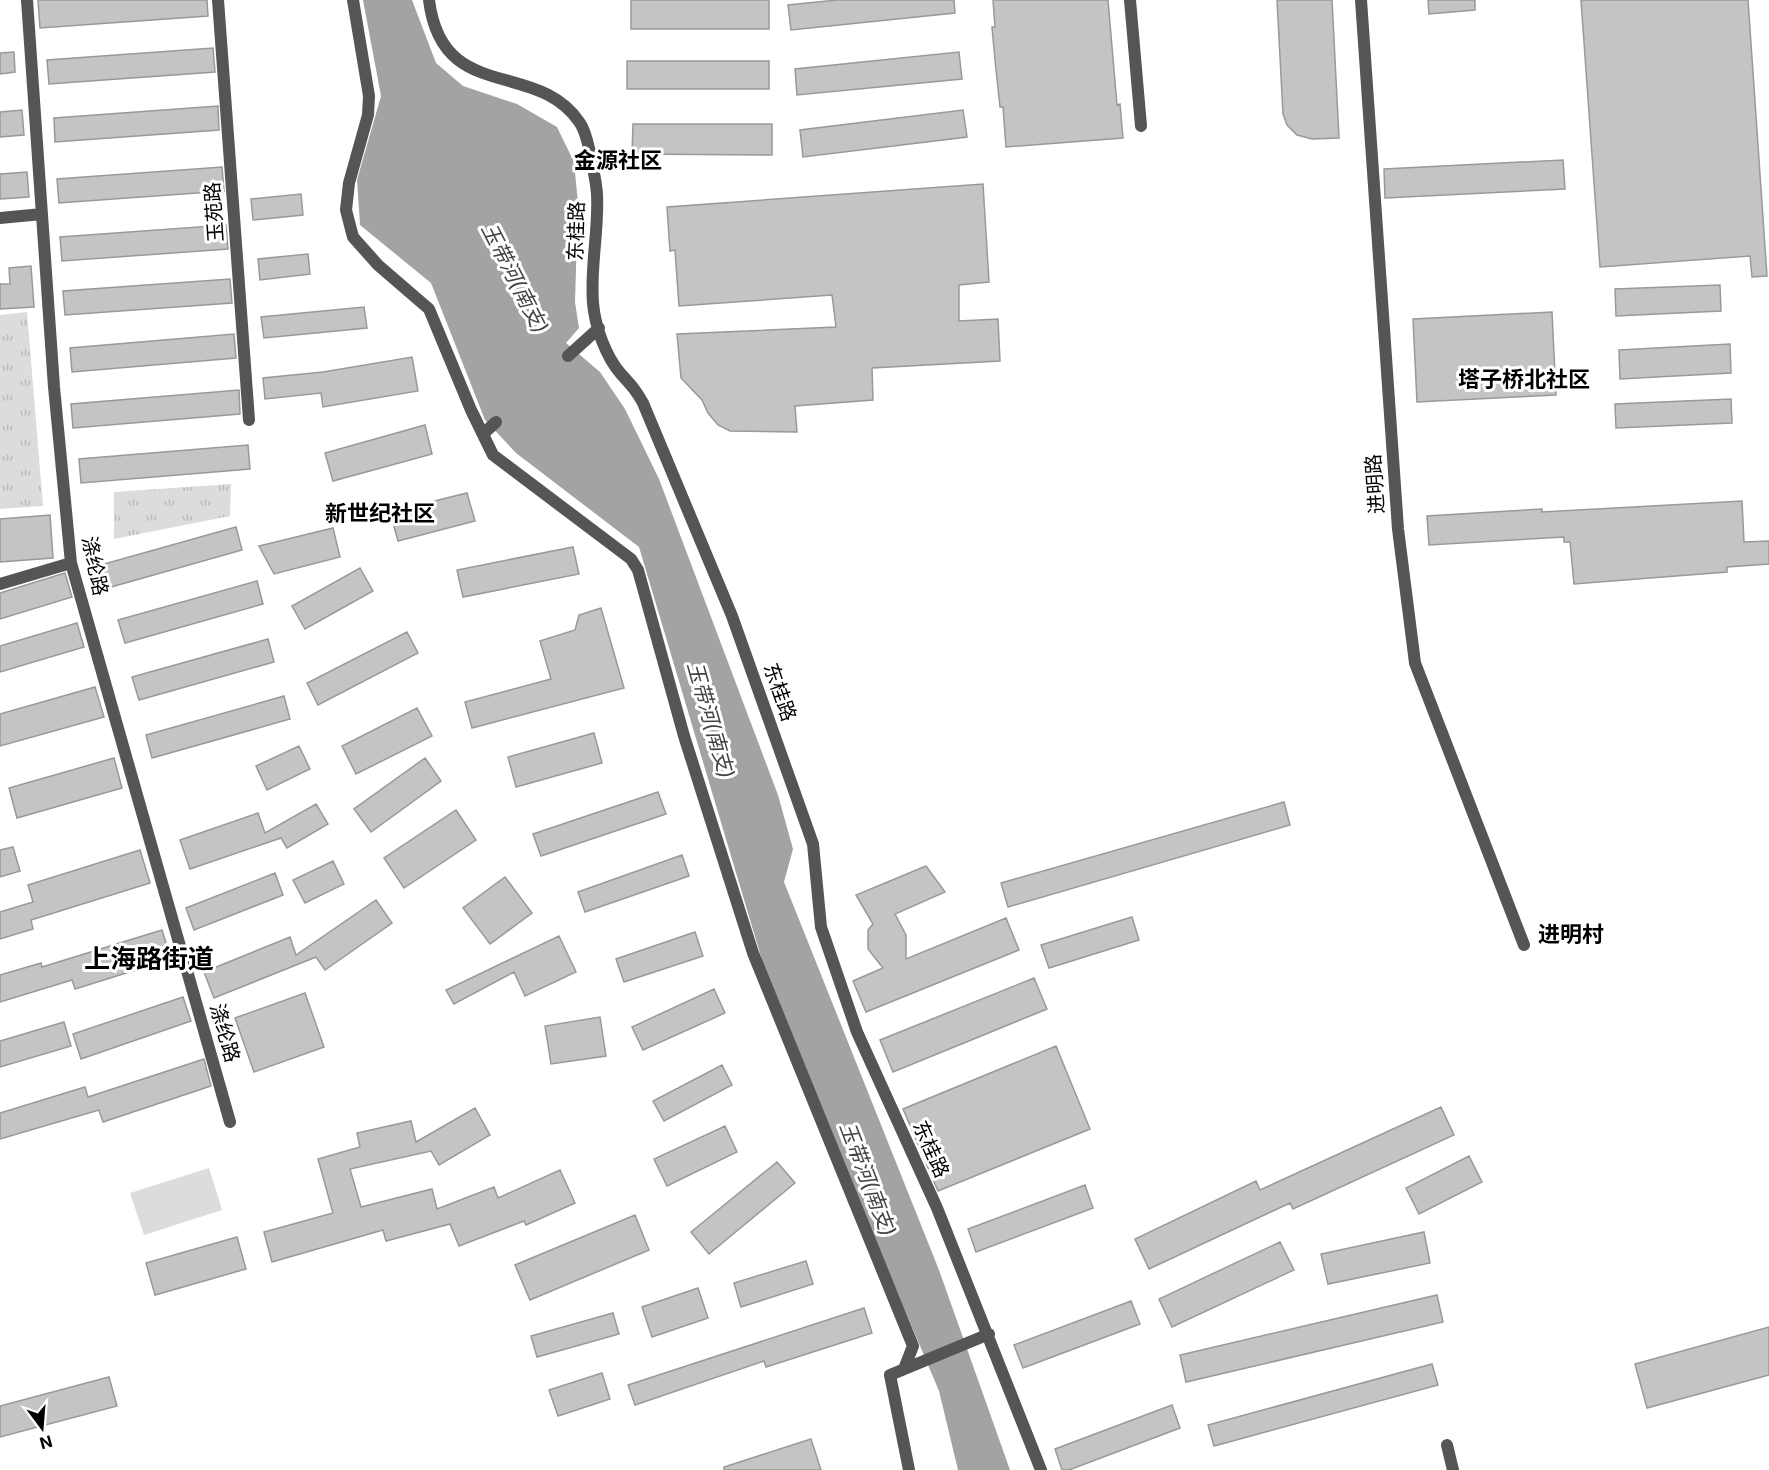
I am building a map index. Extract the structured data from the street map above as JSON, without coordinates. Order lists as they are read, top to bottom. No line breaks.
{"streets":{"street":["玉苑路","东桂路","进明路","涤纶路"]},"districts":["金源社区","塔子桥北社区","新世纪社区","进明村","上海路街道"],"water":["玉带河(南支)"],"north":"bottom"}
